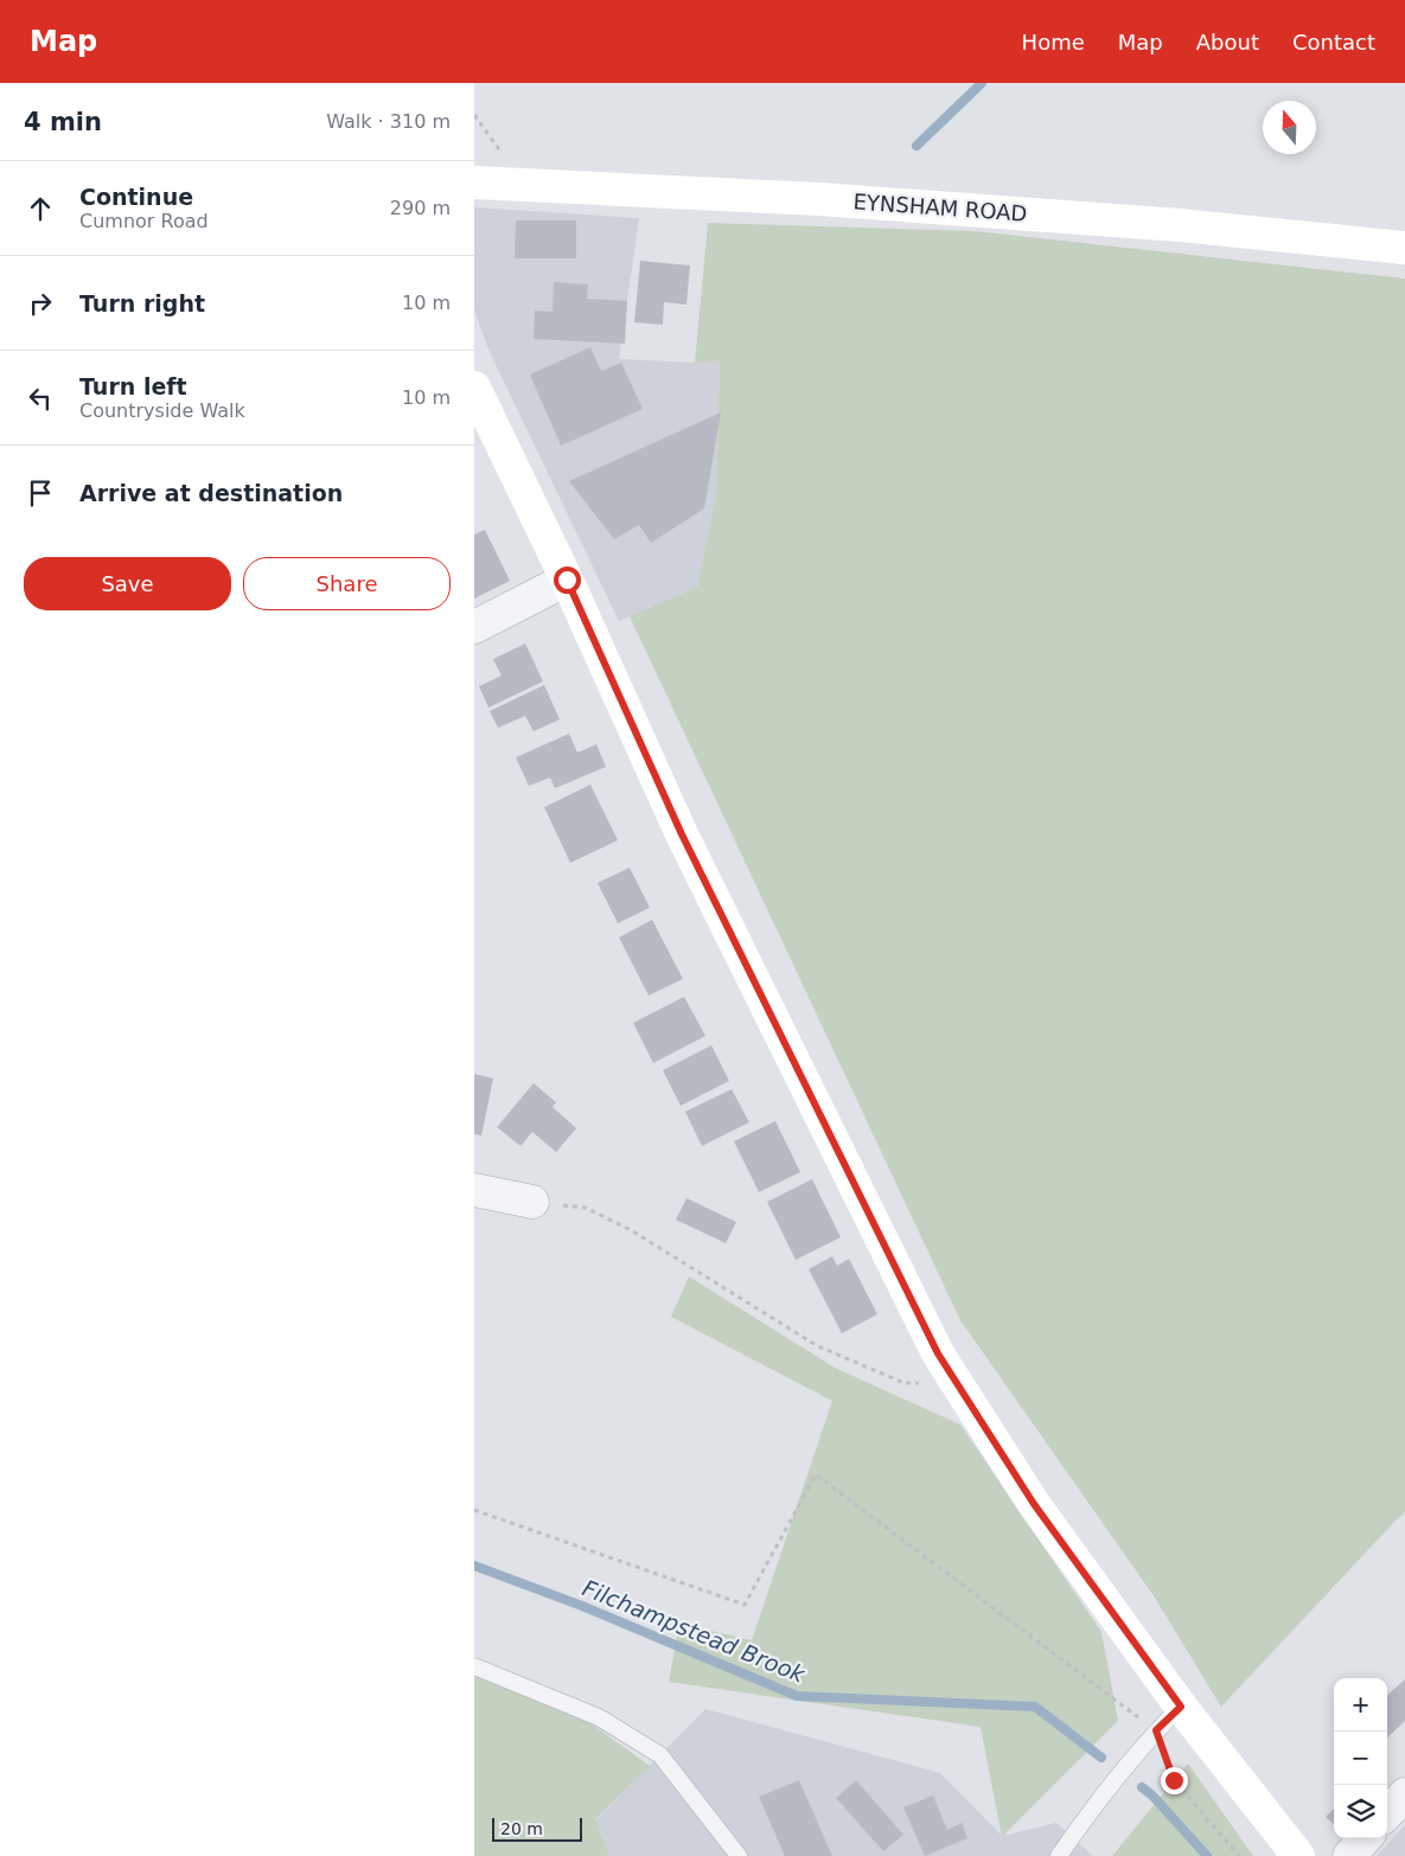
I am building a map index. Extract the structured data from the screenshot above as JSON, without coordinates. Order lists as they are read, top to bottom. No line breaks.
{"streets":{"main road":["EYNSHAM ROAD"]},"water":["Filchampstead Brook"],"scale_bar":"20 m","north":"top","page":{"header":"Map","nav":["Home","Map","About","Contact"],"heading":["4 min","Walk · 310 m"],"list":[["Continue","Cumnor Road","290 m"],["Turn right","10 m"],["Turn left","Countryside Walk","10 m"],"Arrive at destination"],"buttons":["Save","Share"],"map_buttons":["+","−"],"scale":"20 m"}}
